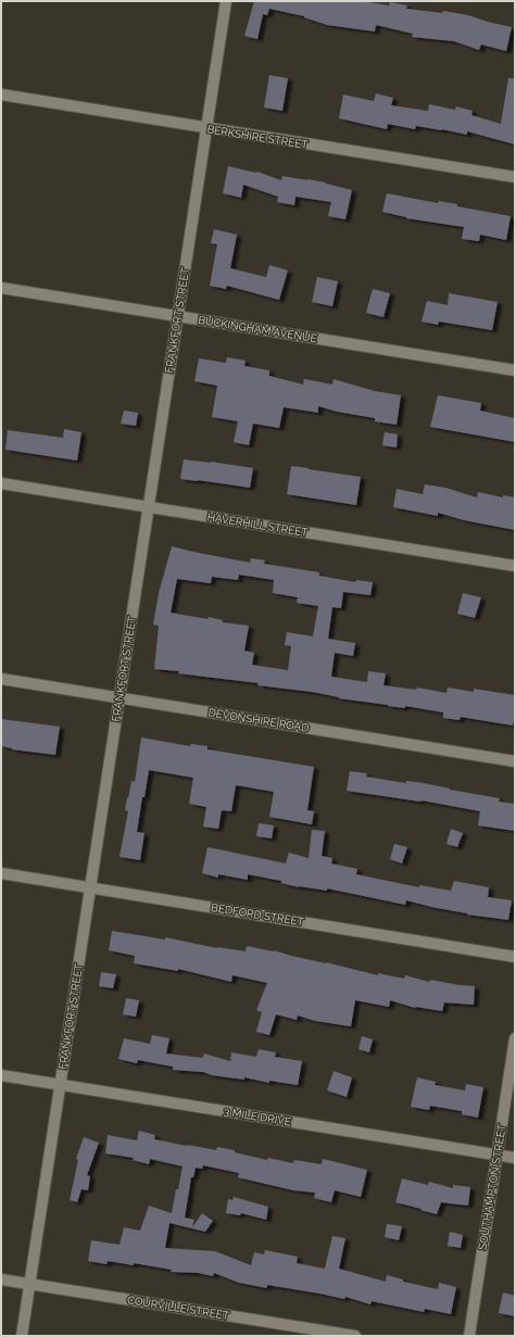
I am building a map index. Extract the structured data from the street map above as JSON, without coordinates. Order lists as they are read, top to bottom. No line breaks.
{"streets":{"street":["BERKSHIRE STREET","FRANKFORT STREET","BUCKINGHAM AVENUE","HAVERHILL STREET","DEVONSHIRE ROAD","BEDFORD STREET","3 MILE DRIVE","SOUTHAMPTON STREET","COURVILLE STREET"]},"crossings":[["BERKSHIRE STREET","FRANKFORT STREET"],["FRANKFORT STREET","BUCKINGHAM AVENUE"],["FRANKFORT STREET","HAVERHILL STREET"],["FRANKFORT STREET","DEVONSHIRE ROAD"],["FRANKFORT STREET","BEDFORD STREET"],["FRANKFORT STREET","3 MILE DRIVE"],["FRANKFORT STREET","COURVILLE STREET"],["3 MILE DRIVE","SOUTHAMPTON STREET"]]}
